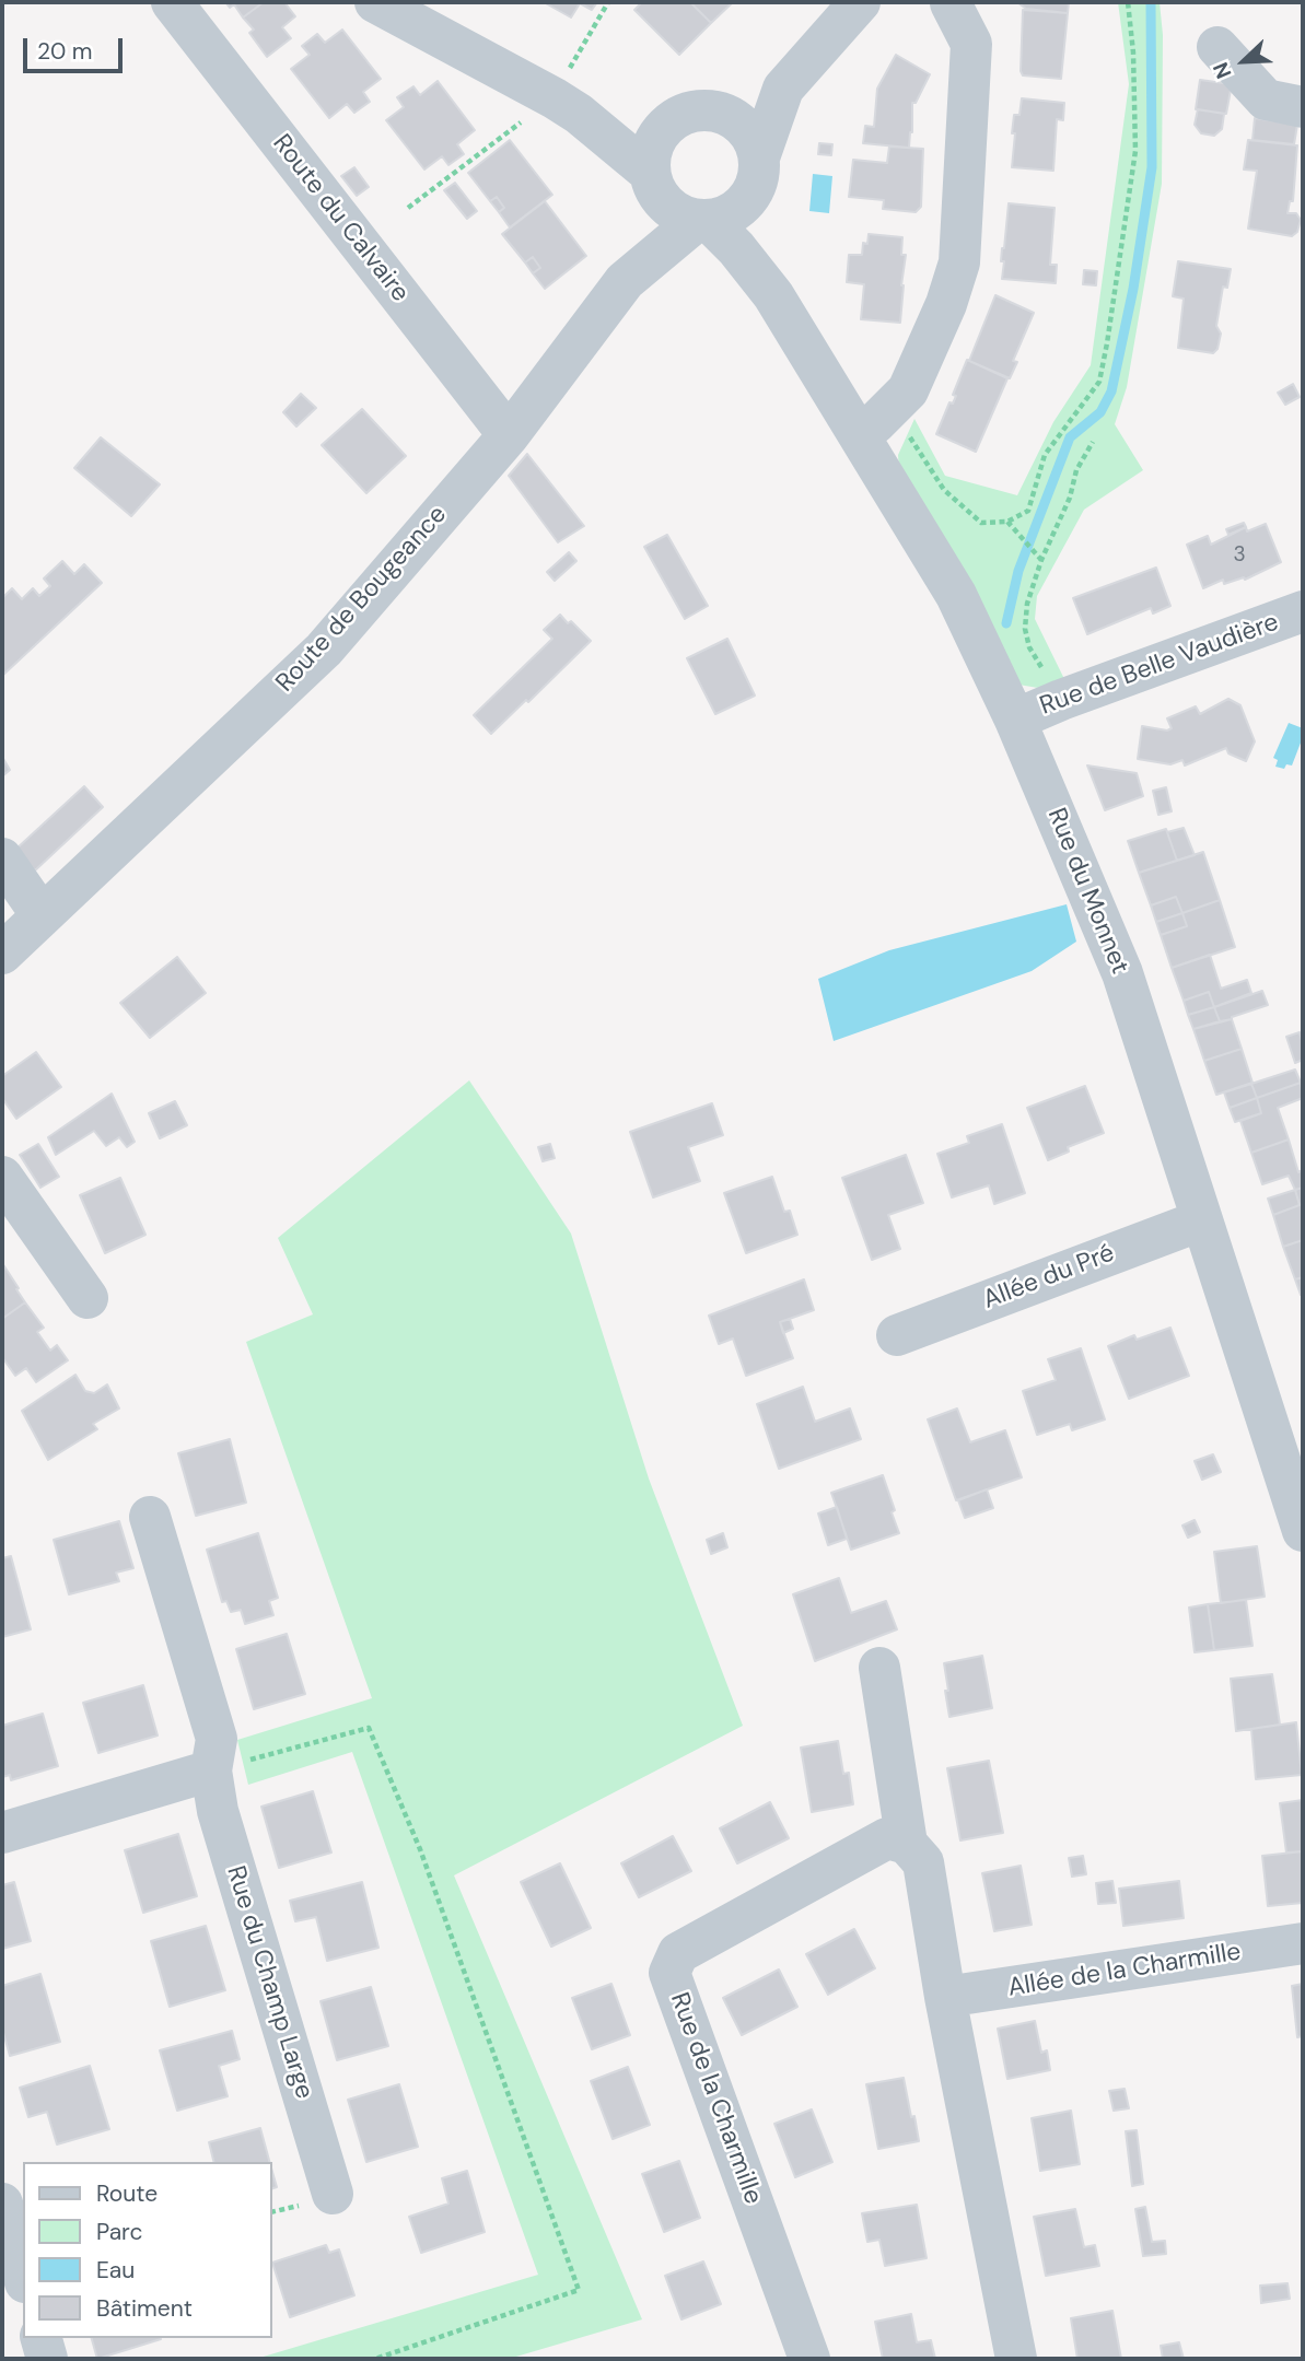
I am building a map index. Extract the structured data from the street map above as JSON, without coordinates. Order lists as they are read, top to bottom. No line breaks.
{"streets":{"street":["Route du Calvaire","Route de Bougeance","Rue de Belle Vaudière","Rue du Monnet","Allée du Pré","Allée de la Charmille","Rue du Champ Large","Rue de la Charmille"]},"crossings":[["Route du Calvaire","Route de Bougeance"],["Route de Bougeance","Rue du Monnet"],["Rue de Belle Vaudière","Rue du Monnet"],["Rue du Monnet","Allée du Pré"]],"house_numbers":["3"],"legend":["Route","Parc","Eau","Bâtiment"],"scale_bar":"20 m","north":"bottom left"}
